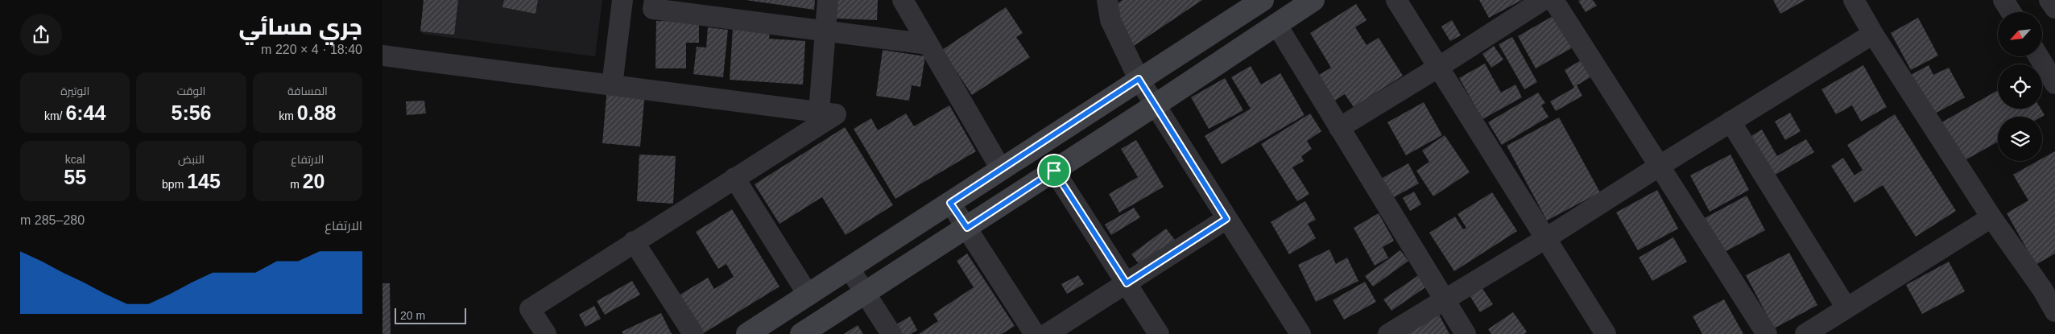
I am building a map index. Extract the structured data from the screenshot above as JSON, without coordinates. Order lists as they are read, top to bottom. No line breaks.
{"scale_bar":"20 m","north":"bottom left","page":{"heading":["جري مسائي","18:40 · 4 × 220 m"],"stats":[["المسافة","0.88 km"],["الوقت","5:56"],["الوتيرة","6:44 /km"],["الارتفاع","20 m"],["النبض","145 bpm"],["kcal","55"]],"chart":["الارتفاع","280–285 m"],"scale":"20 m"}}
